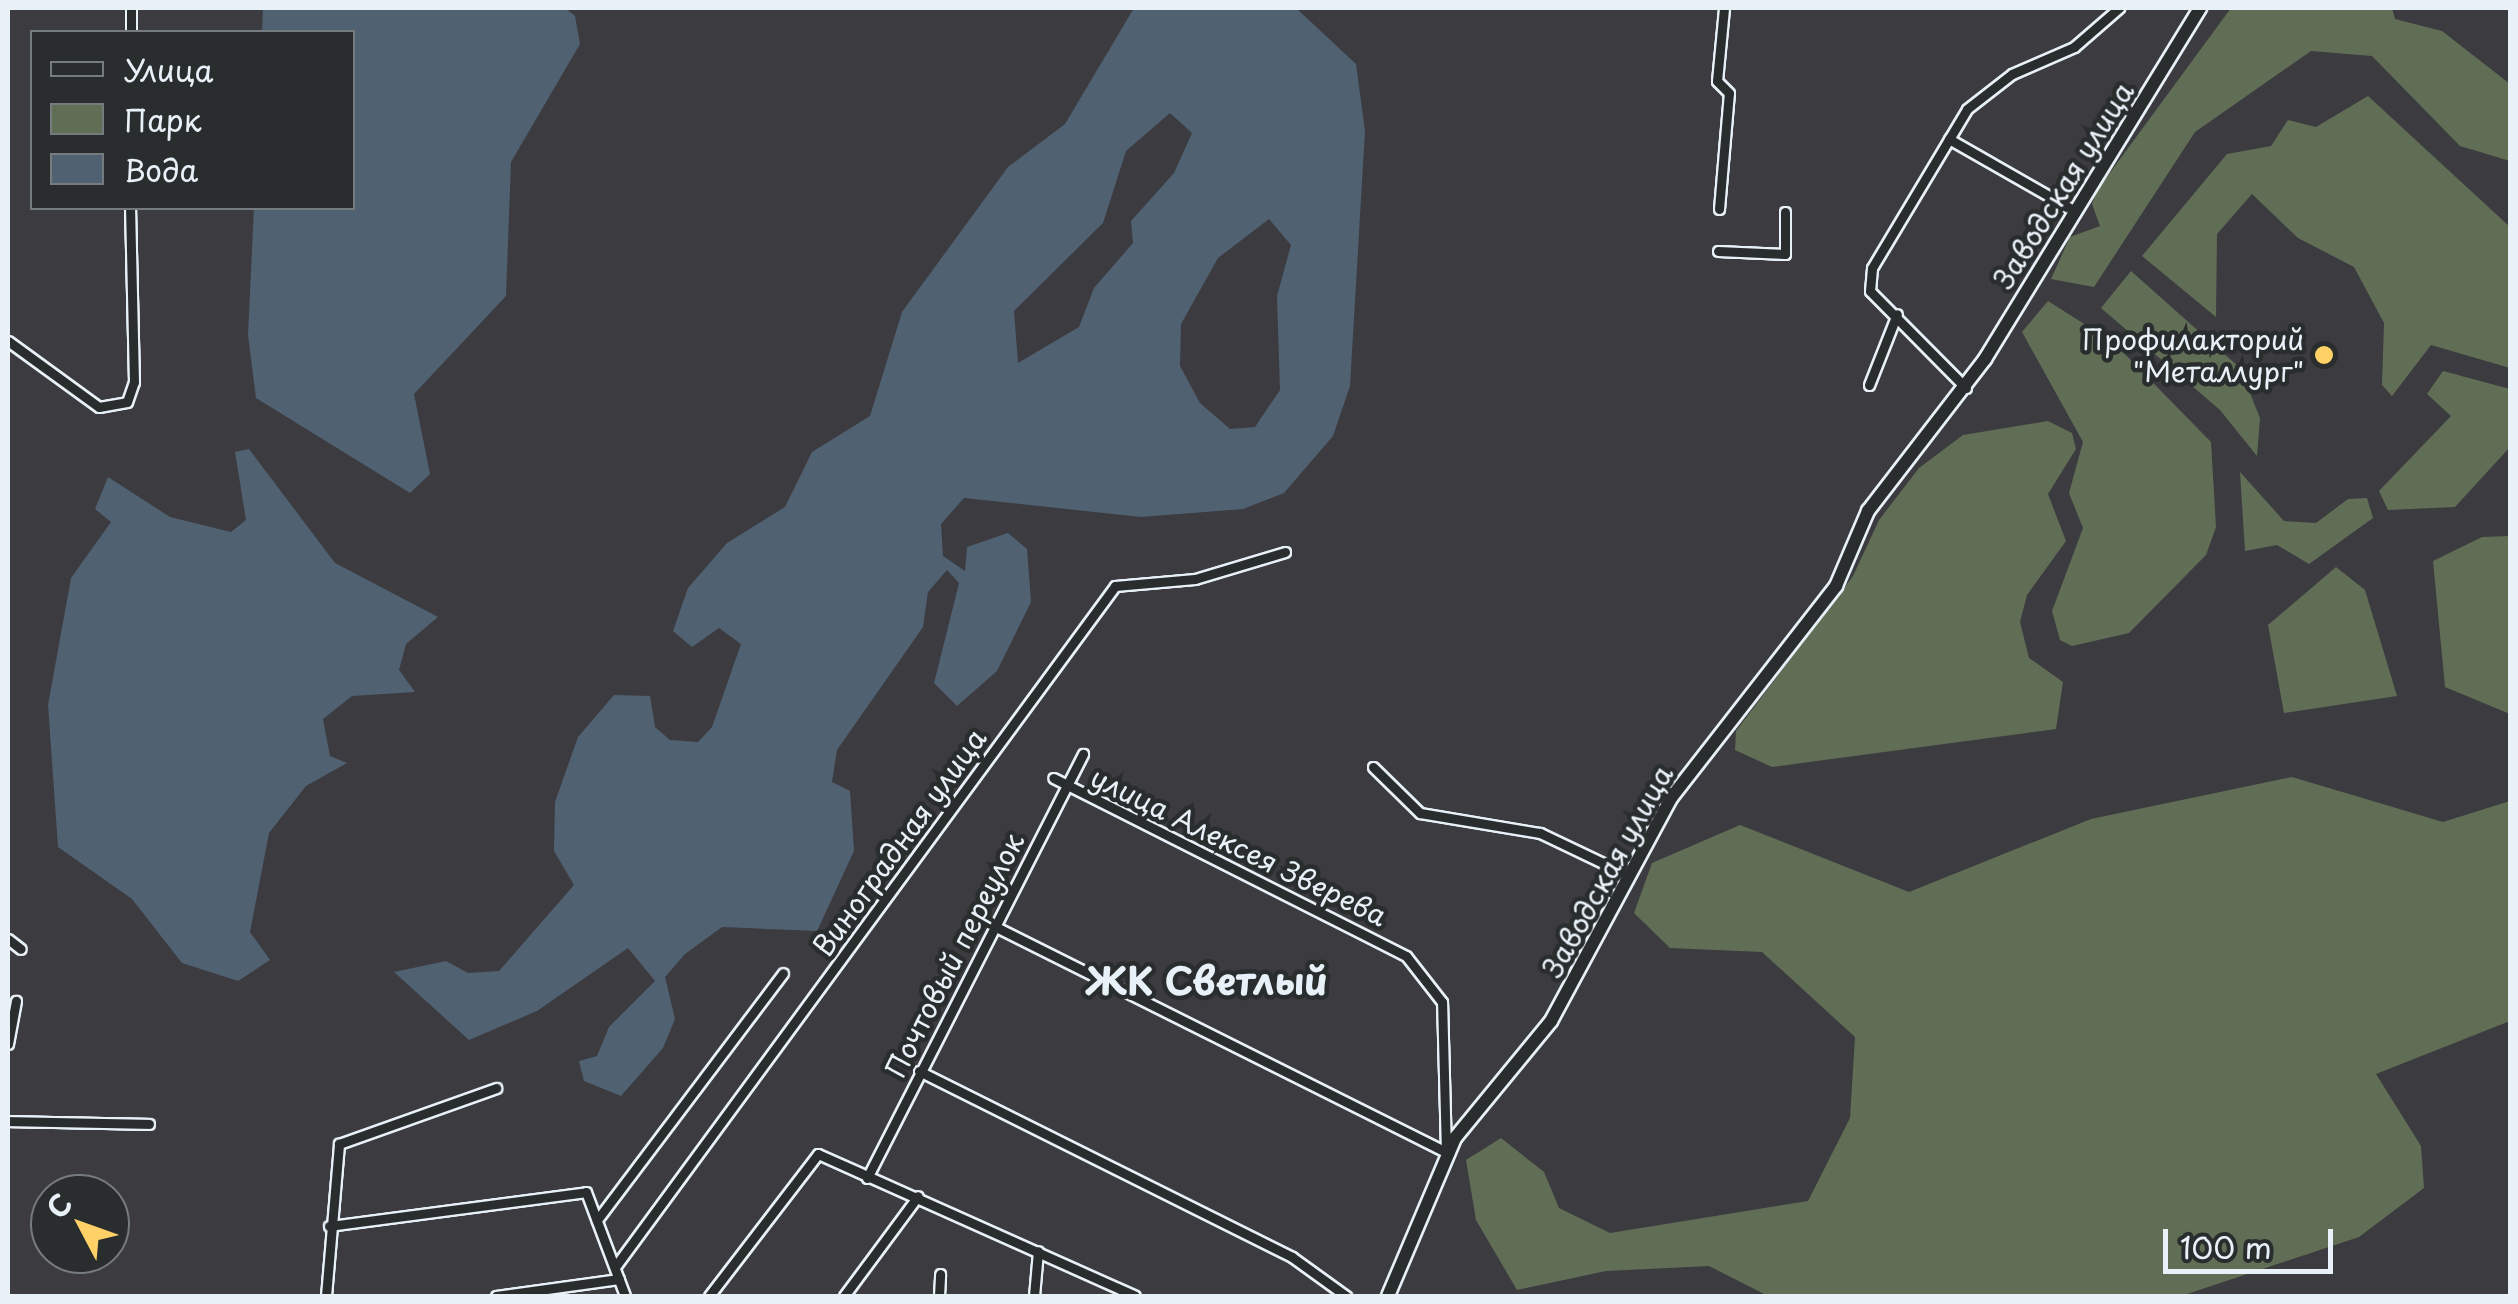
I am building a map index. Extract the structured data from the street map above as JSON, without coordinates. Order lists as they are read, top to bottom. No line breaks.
{"streets":{"street":["Заводская улица","Виноградная улица","улица Алексея Зверева","Почтовый переулок"]},"crossings":[["Заводская улица","улица Алексея Зверева"],["улица Алексея Зверева","Почтовый переулок"]],"districts":["ЖК Светлый"],"places":["Профилакторий \"Металлург\""],"legend":["Улица","Парк","Вода"],"scale_bar":"100 m","north":"top left"}
